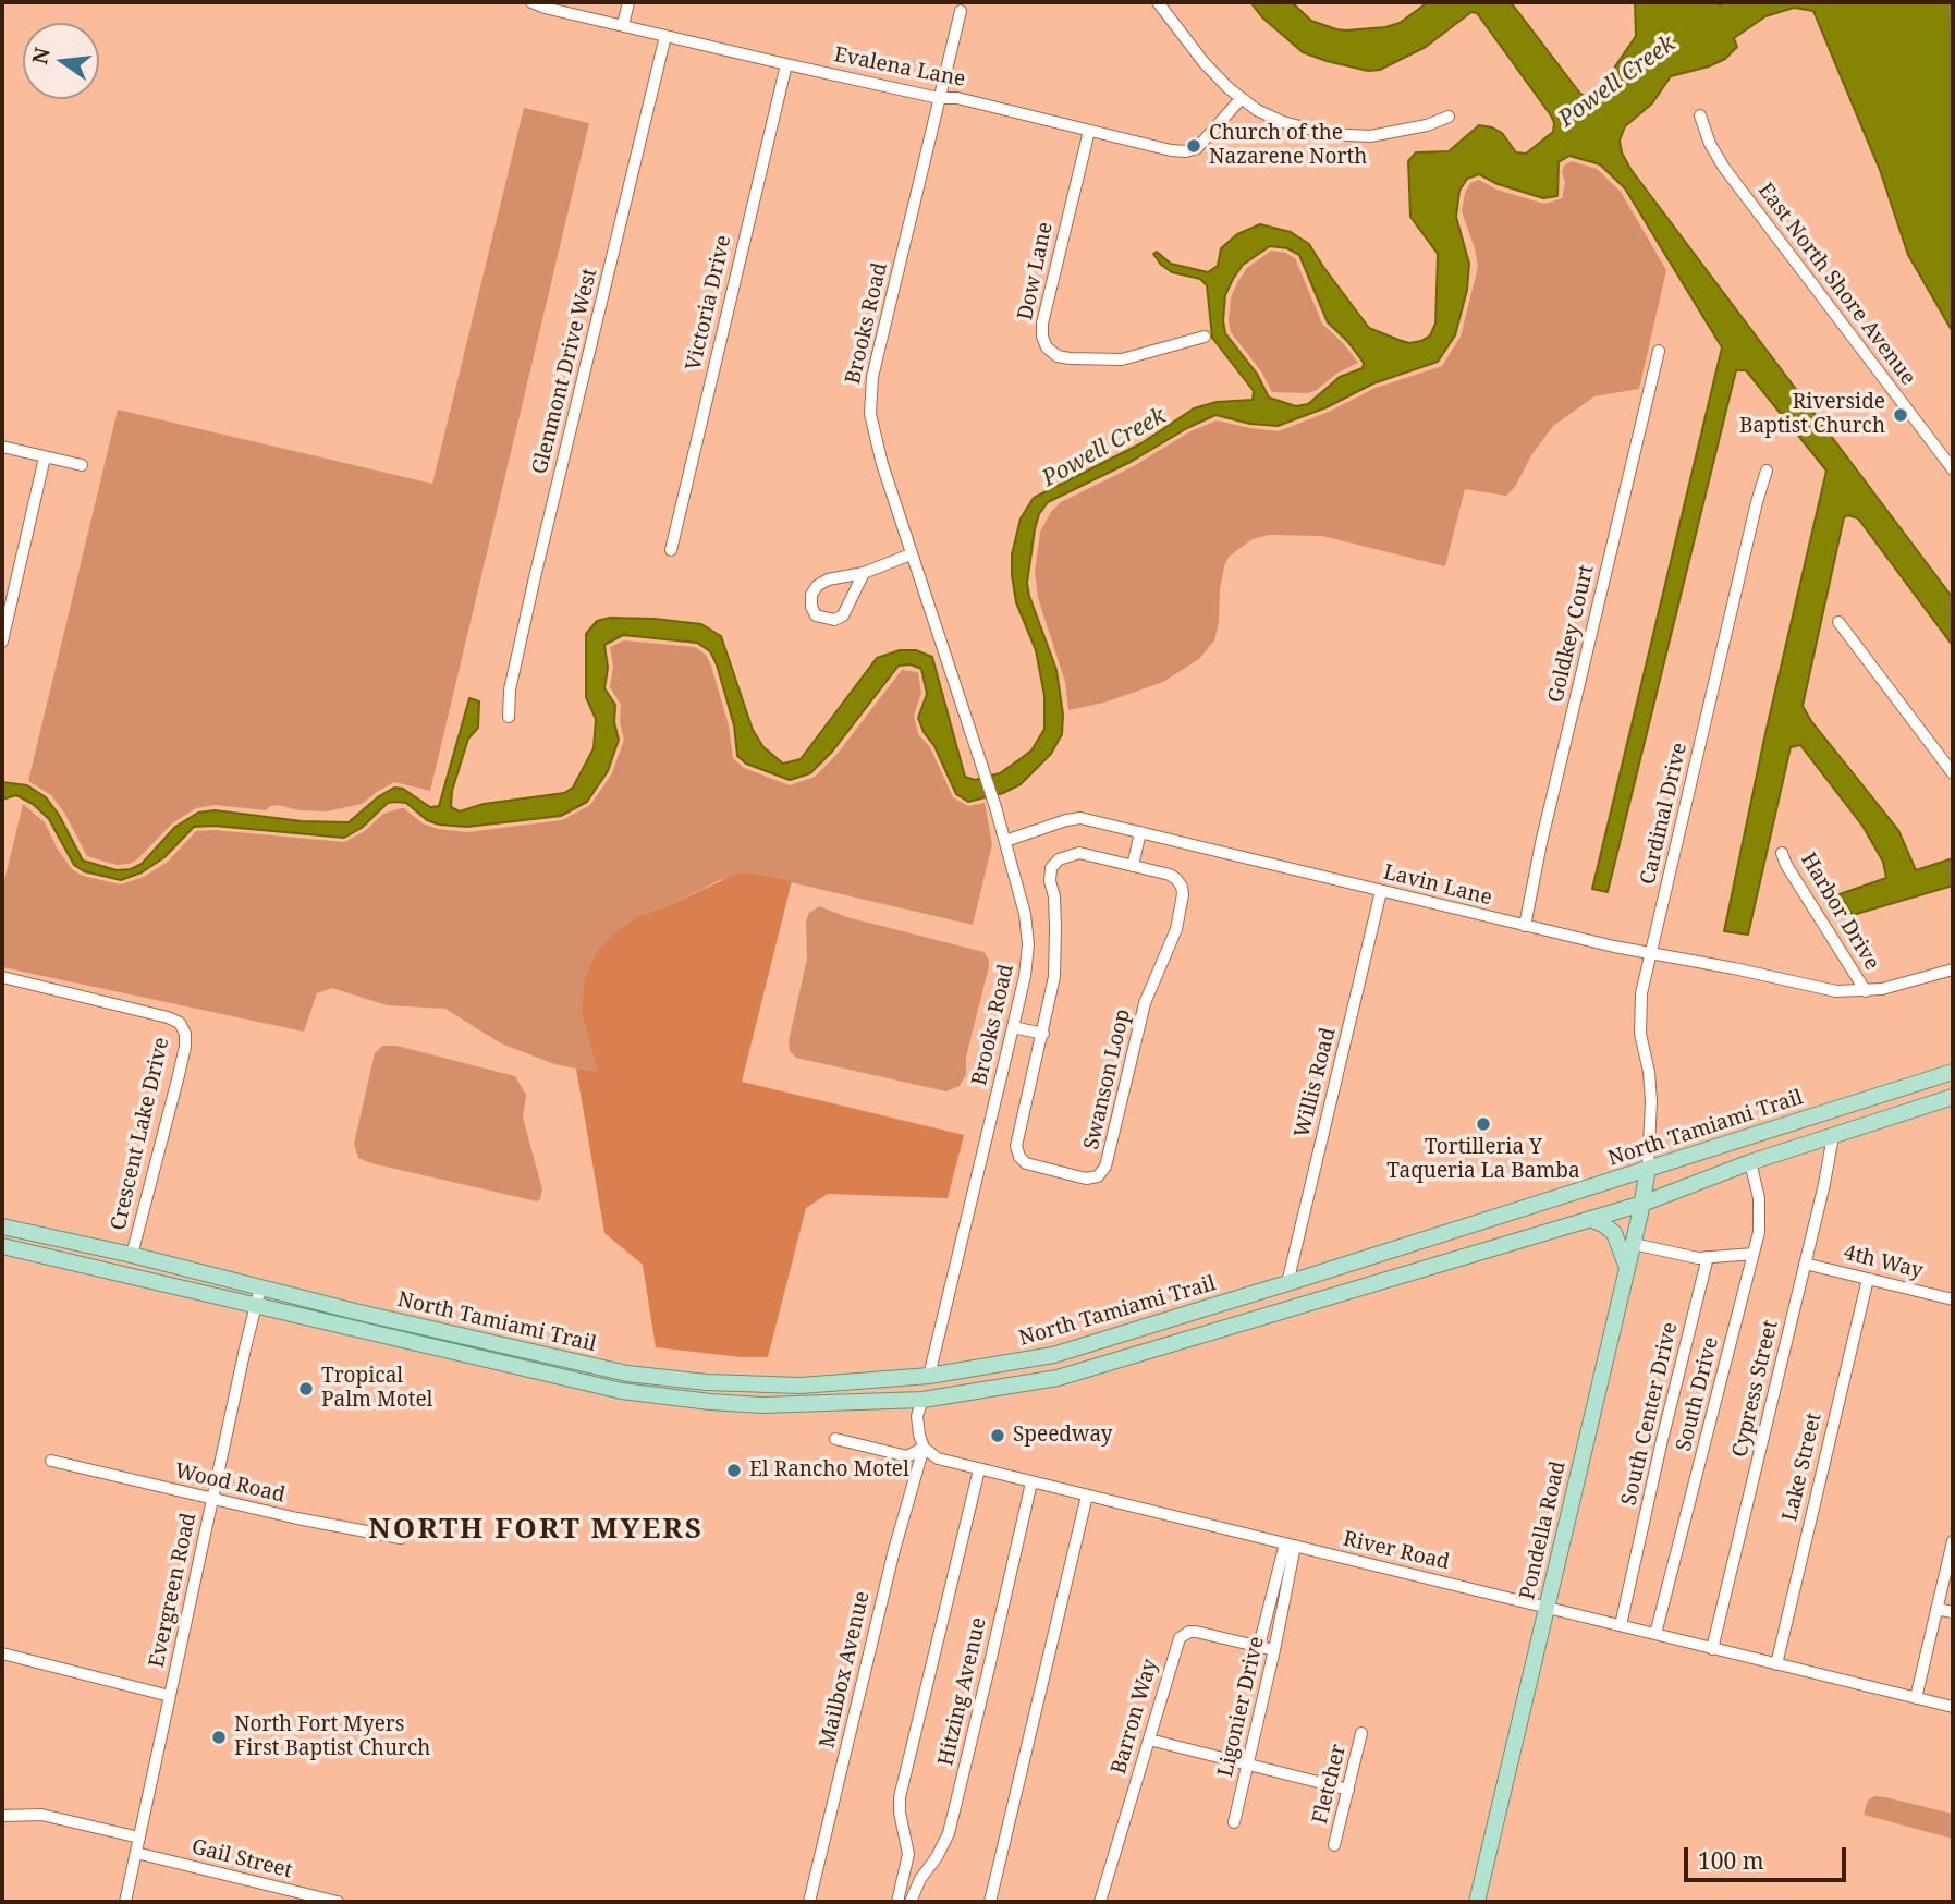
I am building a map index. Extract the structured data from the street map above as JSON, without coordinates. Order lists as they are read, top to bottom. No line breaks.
{"streets":{"main road":["North Tamiami Trail","Pondella Road"],"street":["Evalena Lane","Dow Lane","East North Shore Avenue","Victoria Drive","Brooks Road","Glenmont Drive West","Goldkey Court","Cardinal Drive","Lavin Lane","Harbor Drive","Swanson Loop","Willis Road","Crescent Lake Drive","4th Way","Cypress Street","South Drive","South Center Drive","Lake Street","Wood Road","River Road","Evergreen Road","Mailbox Avenue","Hitzing Avenue","Ligonier Drive","Barron Way","Fletcher","Gail Street"]},"crossings":[["Evalena Lane","Dow Lane"],["Evalena Lane","Victoria Drive"],["Evalena Lane","Brooks Road"],["Evalena Lane","Glenmont Drive West"],["Brooks Road","Lavin Lane"],["Brooks Road","North Tamiami Trail"],["Goldkey Court","Lavin Lane"],["Cardinal Drive","Lavin Lane"],["Cardinal Drive","North Tamiami Trail"],["Cardinal Drive","Pondella Road"],["Lavin Lane","Harbor Drive"],["Lavin Lane","Willis Road"],["Willis Road","North Tamiami Trail"],["North Tamiami Trail","Crescent Lake Drive"],["North Tamiami Trail","Cypress Street"],["North Tamiami Trail","South Drive"],["North Tamiami Trail","Pondella Road"],["North Tamiami Trail","Evergreen Road"],["4th Way","Cypress Street"],["4th Way","Lake Street"],["Cypress Street","River Road"],["South Drive","River Road"],["South Center Drive","River Road"],["Lake Street","River Road"],["Wood Road","Evergreen Road"],["Pondella Road","River Road"],["River Road","Mailbox Avenue"],["River Road","Hitzing Avenue"],["River Road","Ligonier Drive"],["Evergreen Road","Gail Street"],["Ligonier Drive","Barron Way"]],"districts":["NORTH FORT MYERS"],"water":["Powell Creek"],"places":["Church of the Nazarene North","Riverside Baptist Church","Tortilleria Y Taqueria La Bamba","Tropical Palm Motel","Speedway","El Rancho Motel","North Fort Myers First Baptist Church"],"scale_bar":"100 m","north":"left"}
